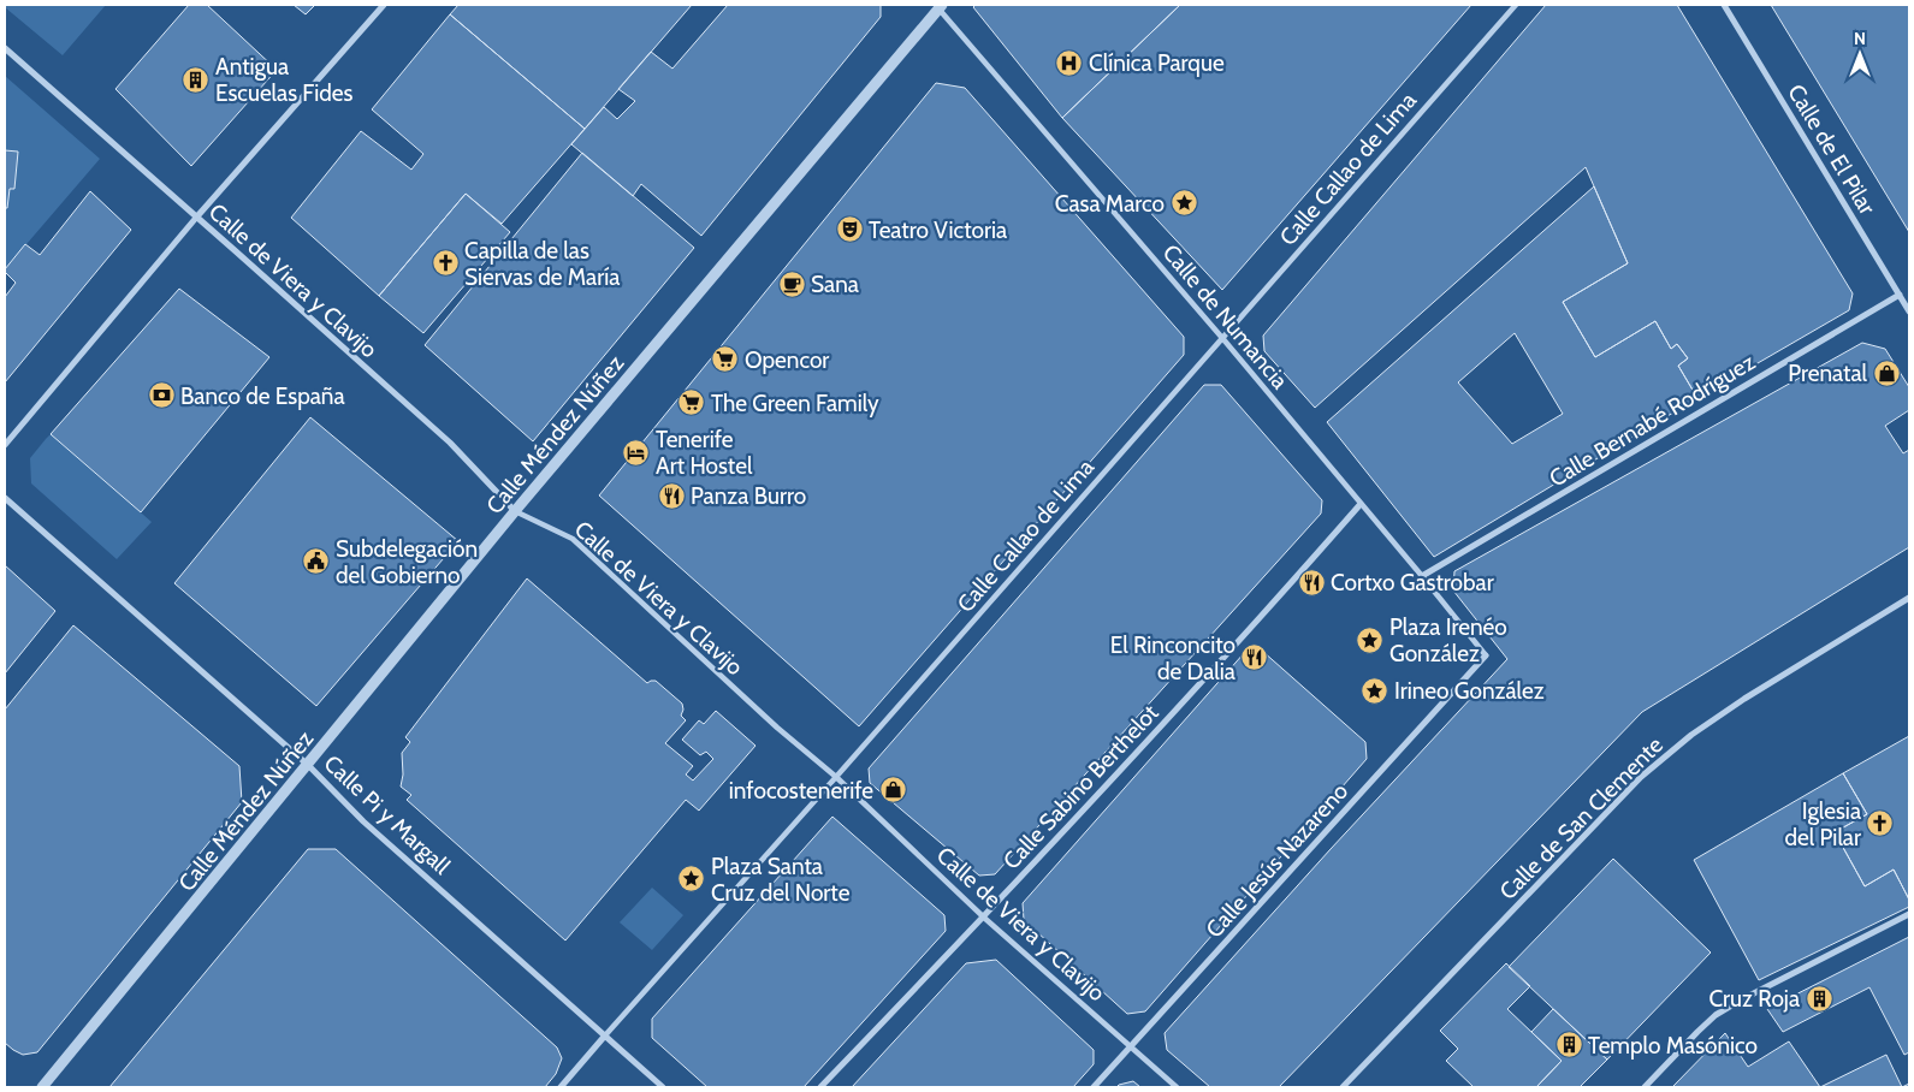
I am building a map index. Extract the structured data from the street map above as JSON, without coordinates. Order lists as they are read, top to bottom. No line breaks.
{"streets":{"street":["Calle de El Pilar","Calle Callao de Lima","Calle de Viera y Clavijo","Calle de Numancia","Calle Bernabé Rodríguez","Calle Méndez Núñez","Calle Sabino Berthelot","Calle Pi y Margall","Calle de San Clemente","Calle Jesús Nazareno"]},"crossings":[["Calle de El Pilar","Calle Bernabé Rodríguez"],["Calle Callao de Lima","Calle de Viera y Clavijo"],["Calle Callao de Lima","Calle de Numancia"],["Calle Callao de Lima","Calle Pi y Margall"],["Calle de Viera y Clavijo","Calle Méndez Núñez"],["Calle de Viera y Clavijo","Calle Sabino Berthelot"],["Calle de Viera y Clavijo","Calle Jesús Nazareno"],["Calle de Numancia","Calle Bernabé Rodríguez"],["Calle de Numancia","Calle Méndez Núñez"],["Calle de Numancia","Calle Sabino Berthelot"],["Calle de Numancia","Calle Jesús Nazareno"],["Calle Méndez Núñez","Calle Pi y Margall"]],"places":{"hospital":["Clínica Parque"],"building":["Antigua Escuelas Fides","Cruz Roja","Templo Masónico"],"place":["Casa Marco","Plaza Irenéo González","Irineo González","Plaza Santa Cruz del Norte"],"theatre":["Teatro Victoria"],"church":["Capilla de las Siervas de María","Iglesia del Pilar"],"cafe":["Sana"],"supermarket":["Opencor","The Green Family"],"shop":["Prenatal","infocostenerife"],"bank":["Banco de España"],"hotel":["Tenerife Art Hostel"],"restaurant":["Panza Burro","Cortxo Gastrobar","El Rinconcito de Dalia"],"public building":["Subdelegación del Gobierno"]},"north":"top"}
